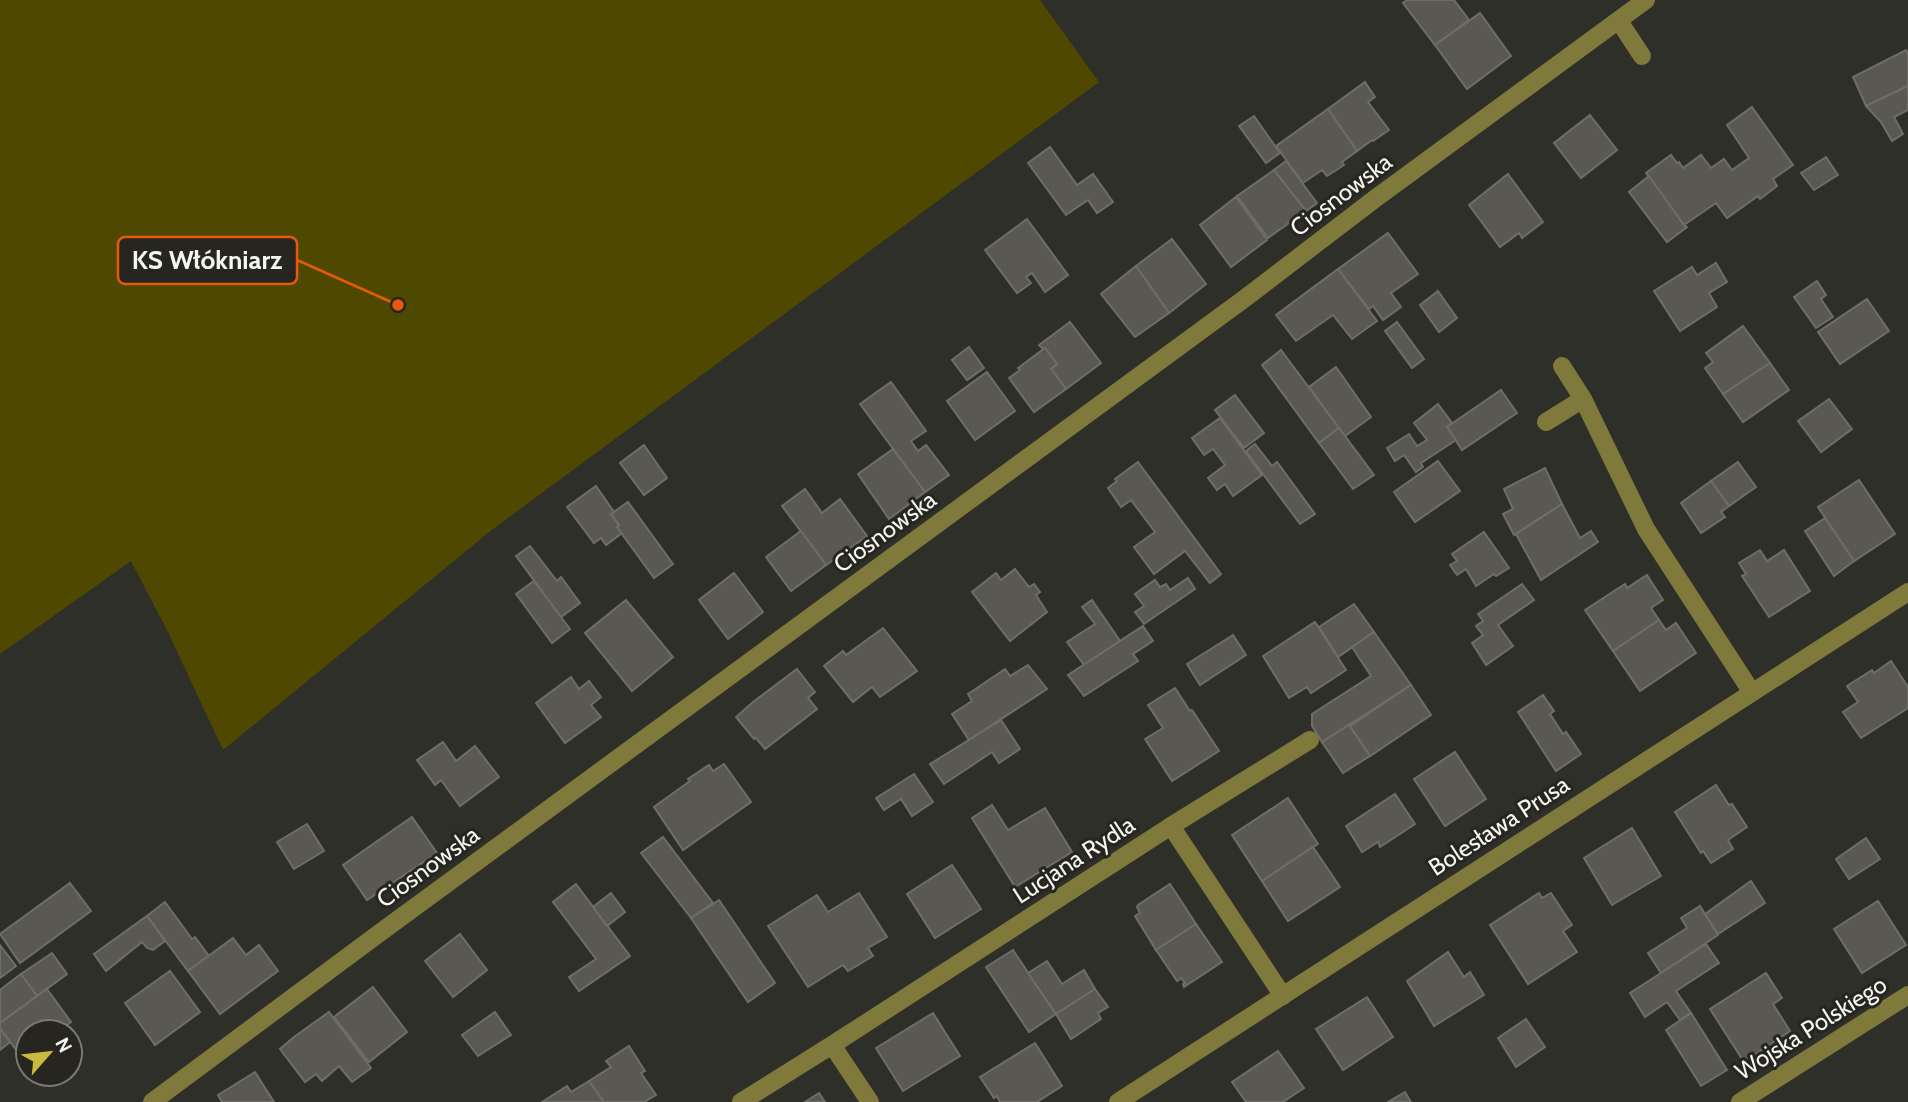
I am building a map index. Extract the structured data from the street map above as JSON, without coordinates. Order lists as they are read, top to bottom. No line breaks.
{"streets":{"street":["Ciosnowska","Bolesława Prusa","Lucjana Rydla","Wojska Polskiego"]},"crossings":[["Bolesława Prusa","Lucjana Rydla"]],"places":["KS Włókniarz"],"north":"top right"}
